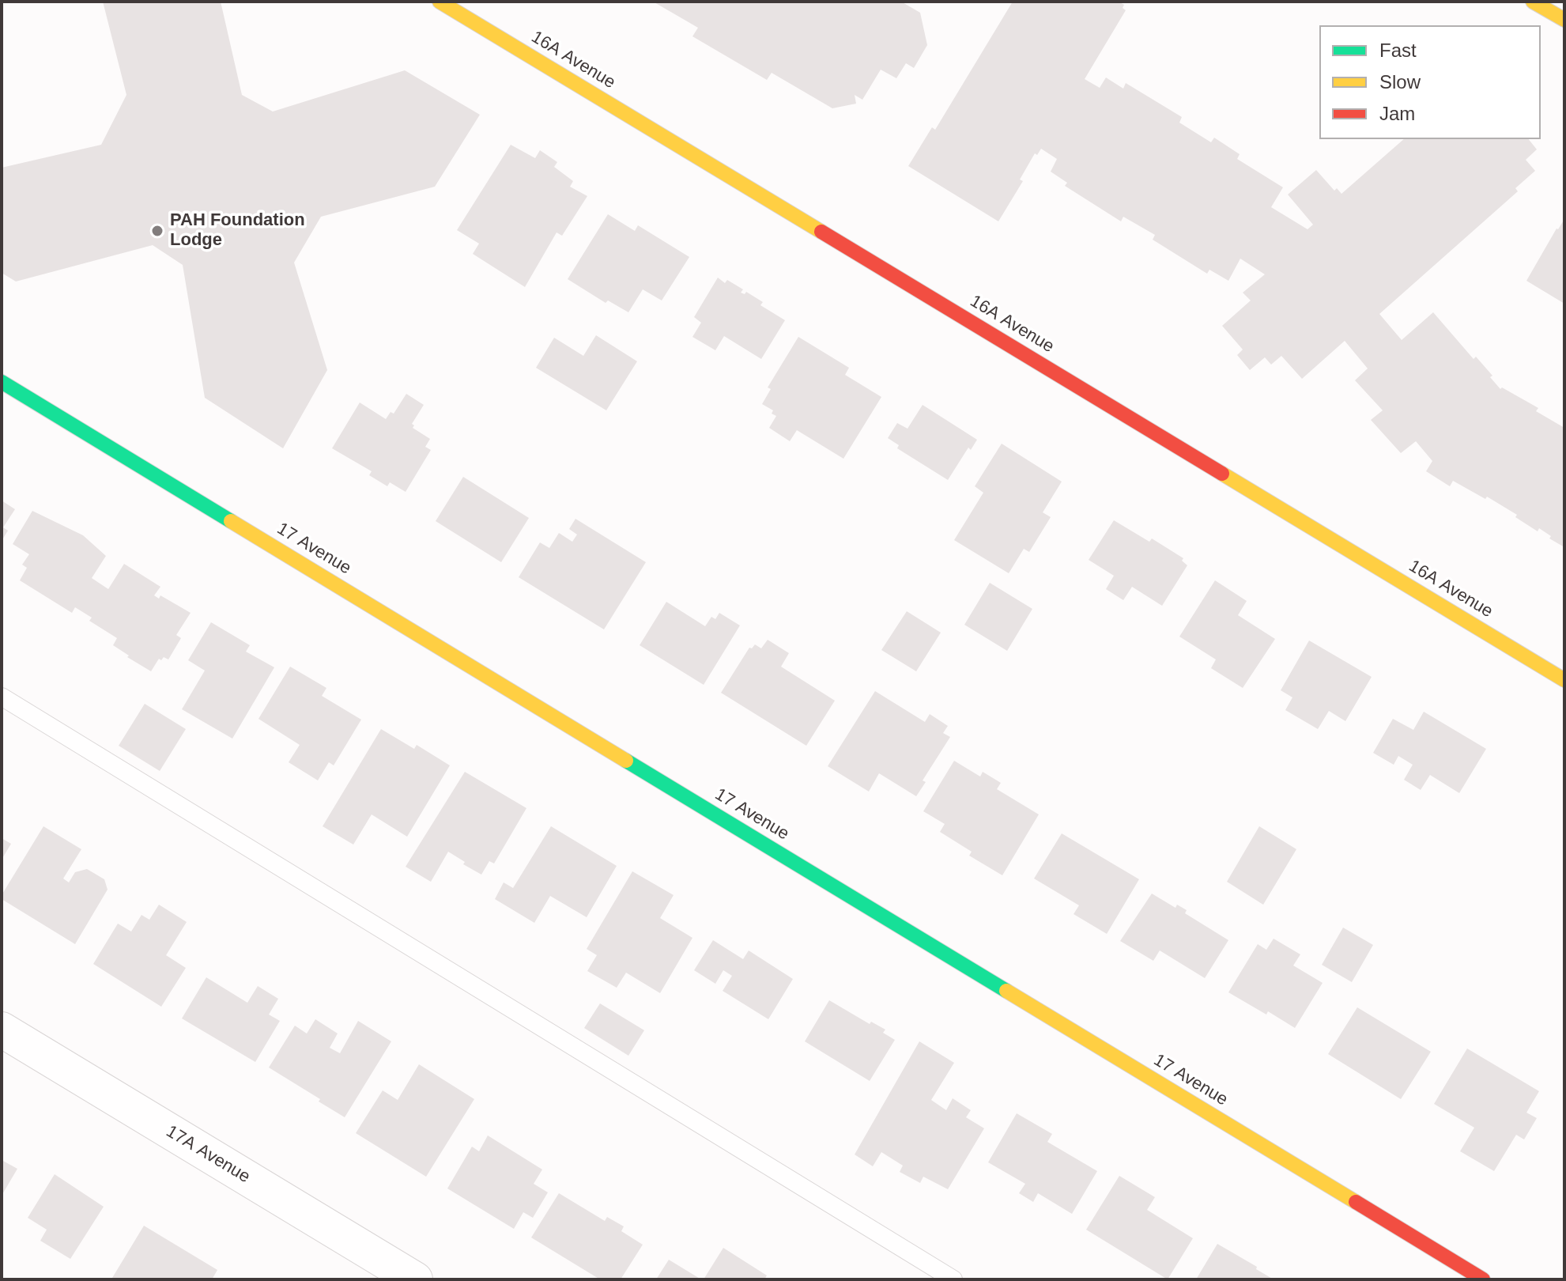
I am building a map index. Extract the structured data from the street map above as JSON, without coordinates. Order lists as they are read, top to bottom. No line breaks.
{"streets":{"street":["16A Avenue","17 Avenue","17A Avenue"]},"places":["PAH Foundation Lodge"],"legend":["Fast","Slow","Jam"]}
